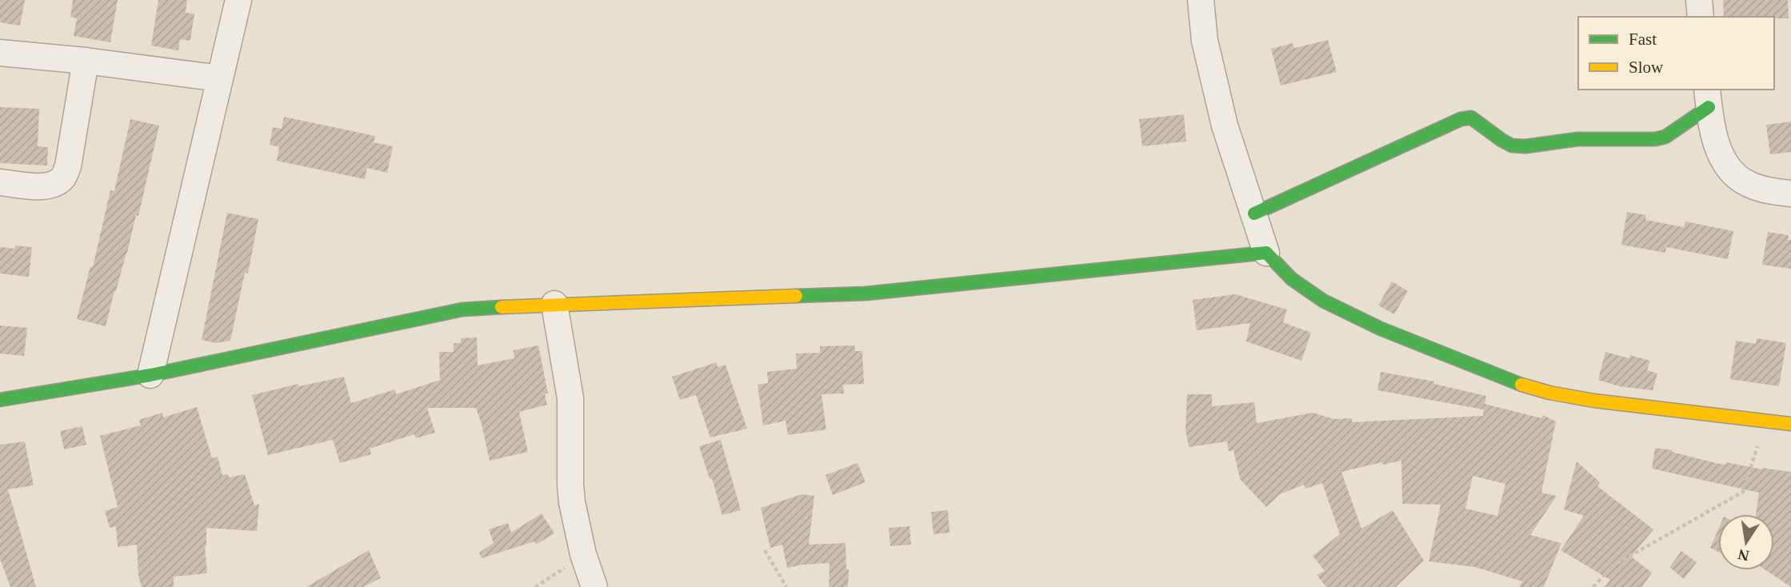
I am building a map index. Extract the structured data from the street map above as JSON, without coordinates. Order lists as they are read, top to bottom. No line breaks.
{"legend":["Fast","Slow"],"north":"bottom"}
